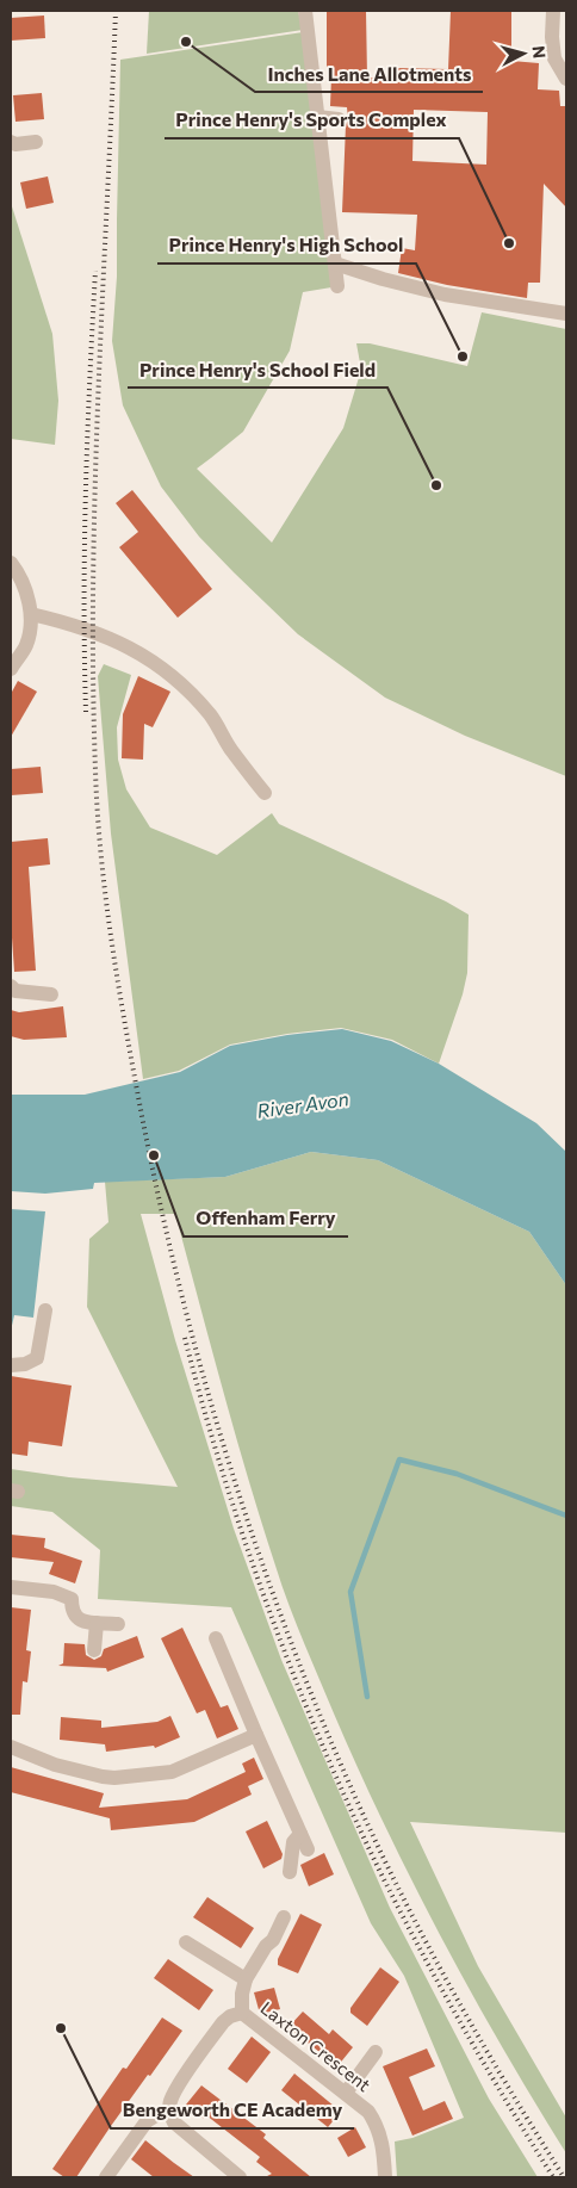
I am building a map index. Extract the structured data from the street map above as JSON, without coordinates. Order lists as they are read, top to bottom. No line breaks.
{"streets":{"street":["Laxton Crescent"]},"water":["River Avon"],"places":["Inches Lane Allotments","Prince Henry's Sports Complex","Prince Henry's High School","Prince Henry's School Field","Offenham Ferry","Bengeworth CE Academy"],"north":"right"}
